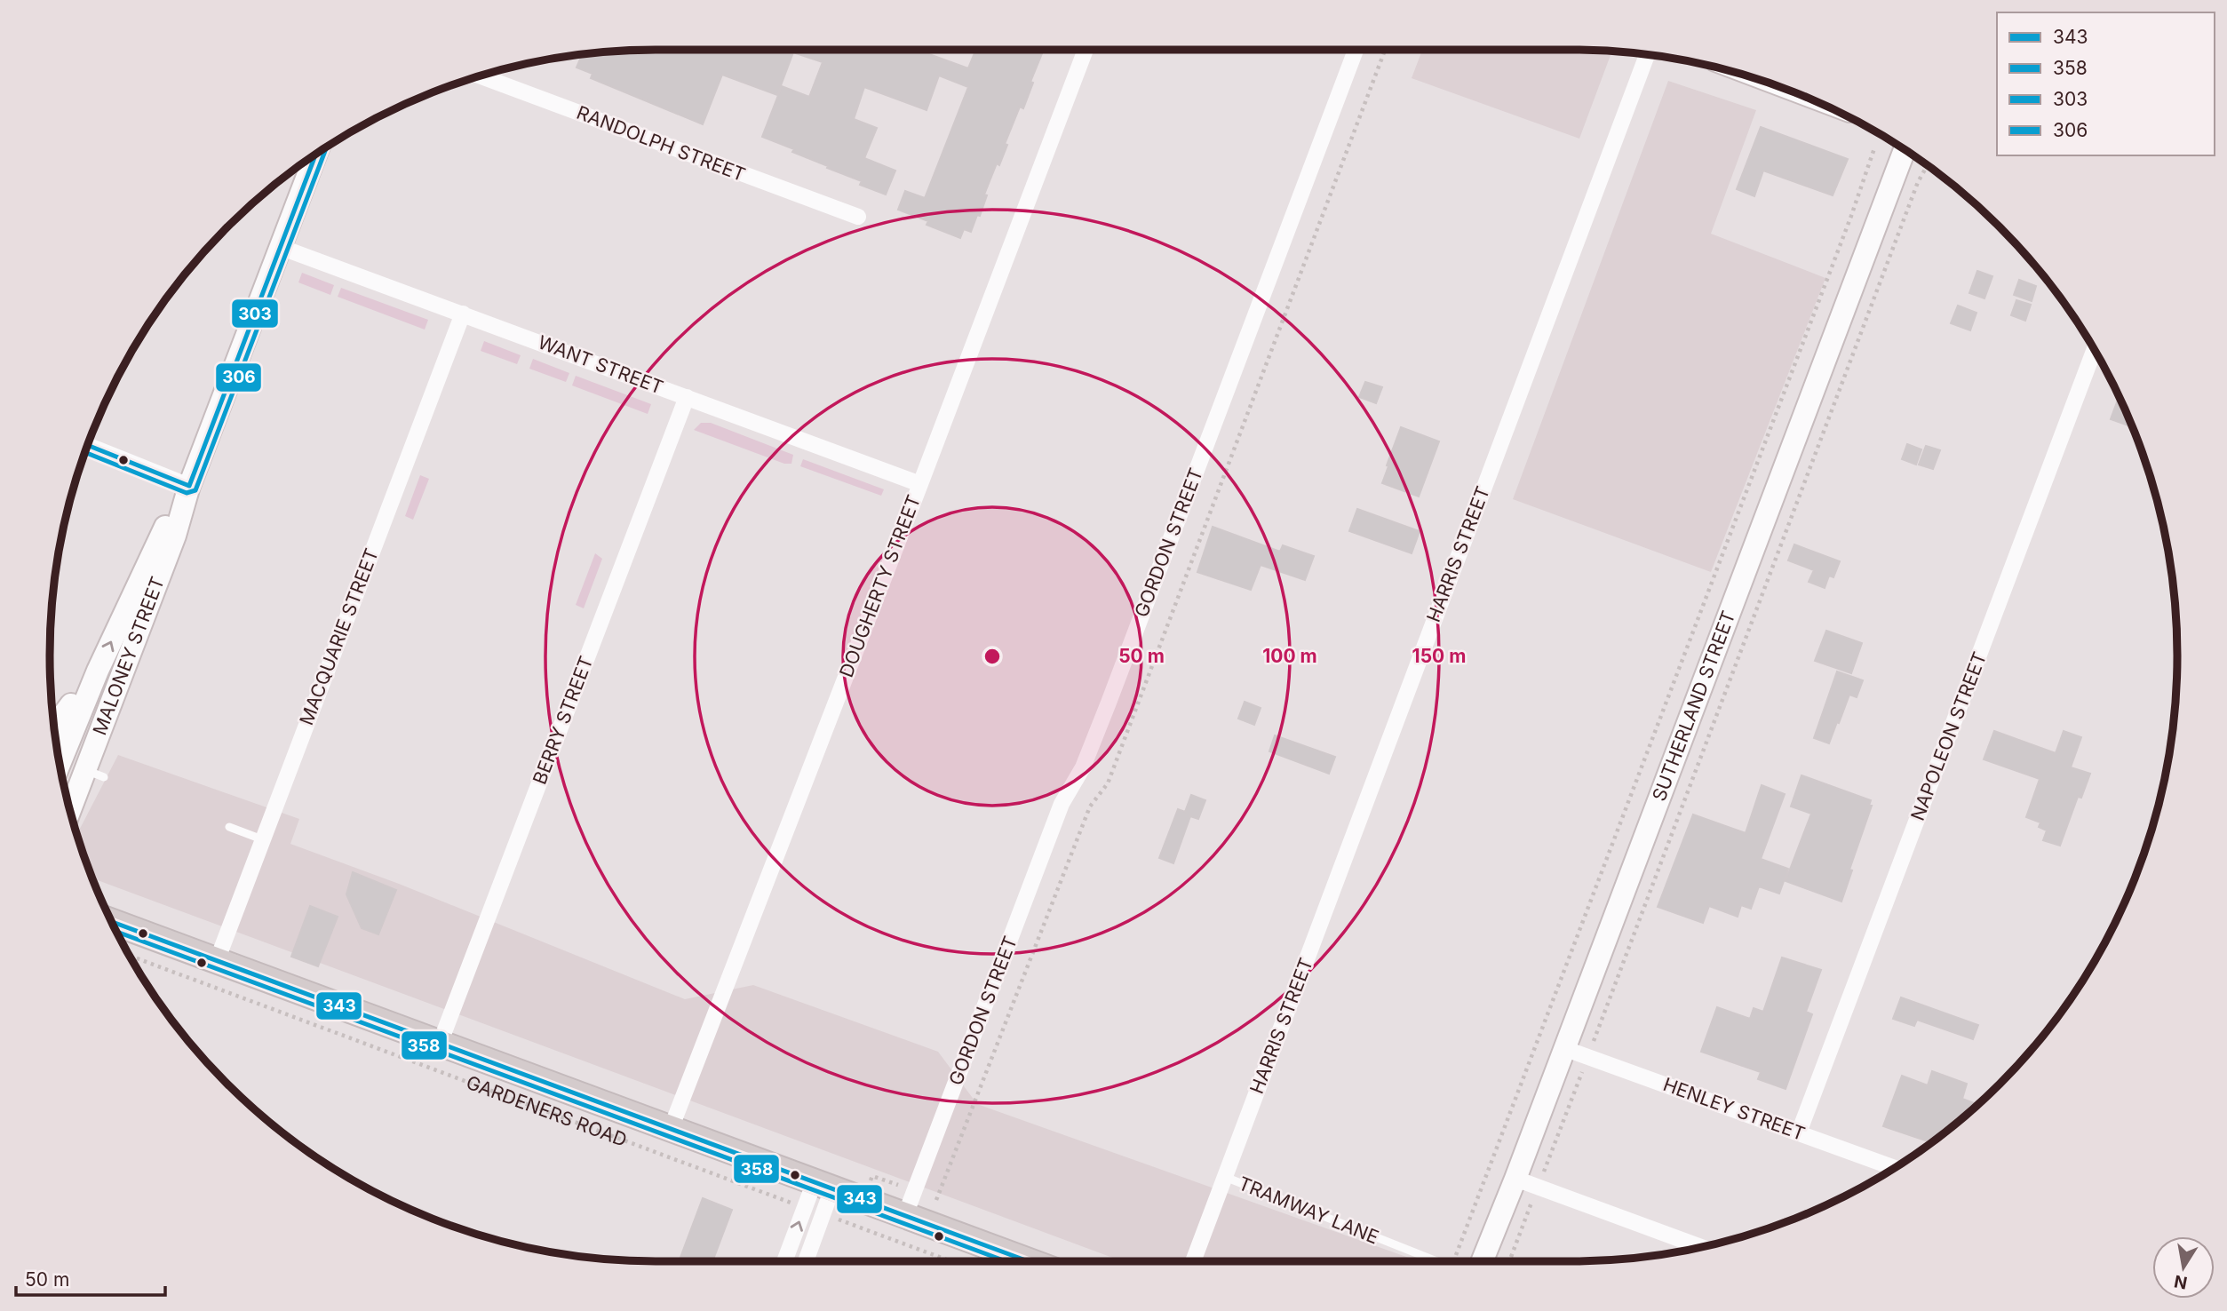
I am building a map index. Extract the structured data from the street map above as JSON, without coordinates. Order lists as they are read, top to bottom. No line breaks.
{"streets":{"main road":["GARDENERS ROAD"],"street":["RANDOLPH STREET","WANT STREET","GORDON STREET","HARRIS STREET","DOUGHERTY STREET","MACQUARIE STREET","MALONEY STREET","SUTHERLAND STREET","BERRY STREET","NAPOLEON STREET","HENLEY STREET"],"lane":["TRAMWAY LANE"]},"crossings":[["WANT STREET","DOUGHERTY STREET"],["WANT STREET","MACQUARIE STREET"],["WANT STREET","MALONEY STREET"],["WANT STREET","BERRY STREET"],["GORDON STREET","GARDENERS ROAD"],["HARRIS STREET","TRAMWAY LANE"],["DOUGHERTY STREET","GARDENERS ROAD"],["MACQUARIE STREET","GARDENERS ROAD"],["SUTHERLAND STREET","HENLEY STREET"],["BERRY STREET","GARDENERS ROAD"],["NAPOLEON STREET","HENLEY STREET"]],"lines":["transit line 306","transit line 303","transit line 343","transit line 358"],"legend":["343","358","303","306"],"scale_bar":"50 m","north":"bottom","rings":["50 m","100 m","150 m"]}
